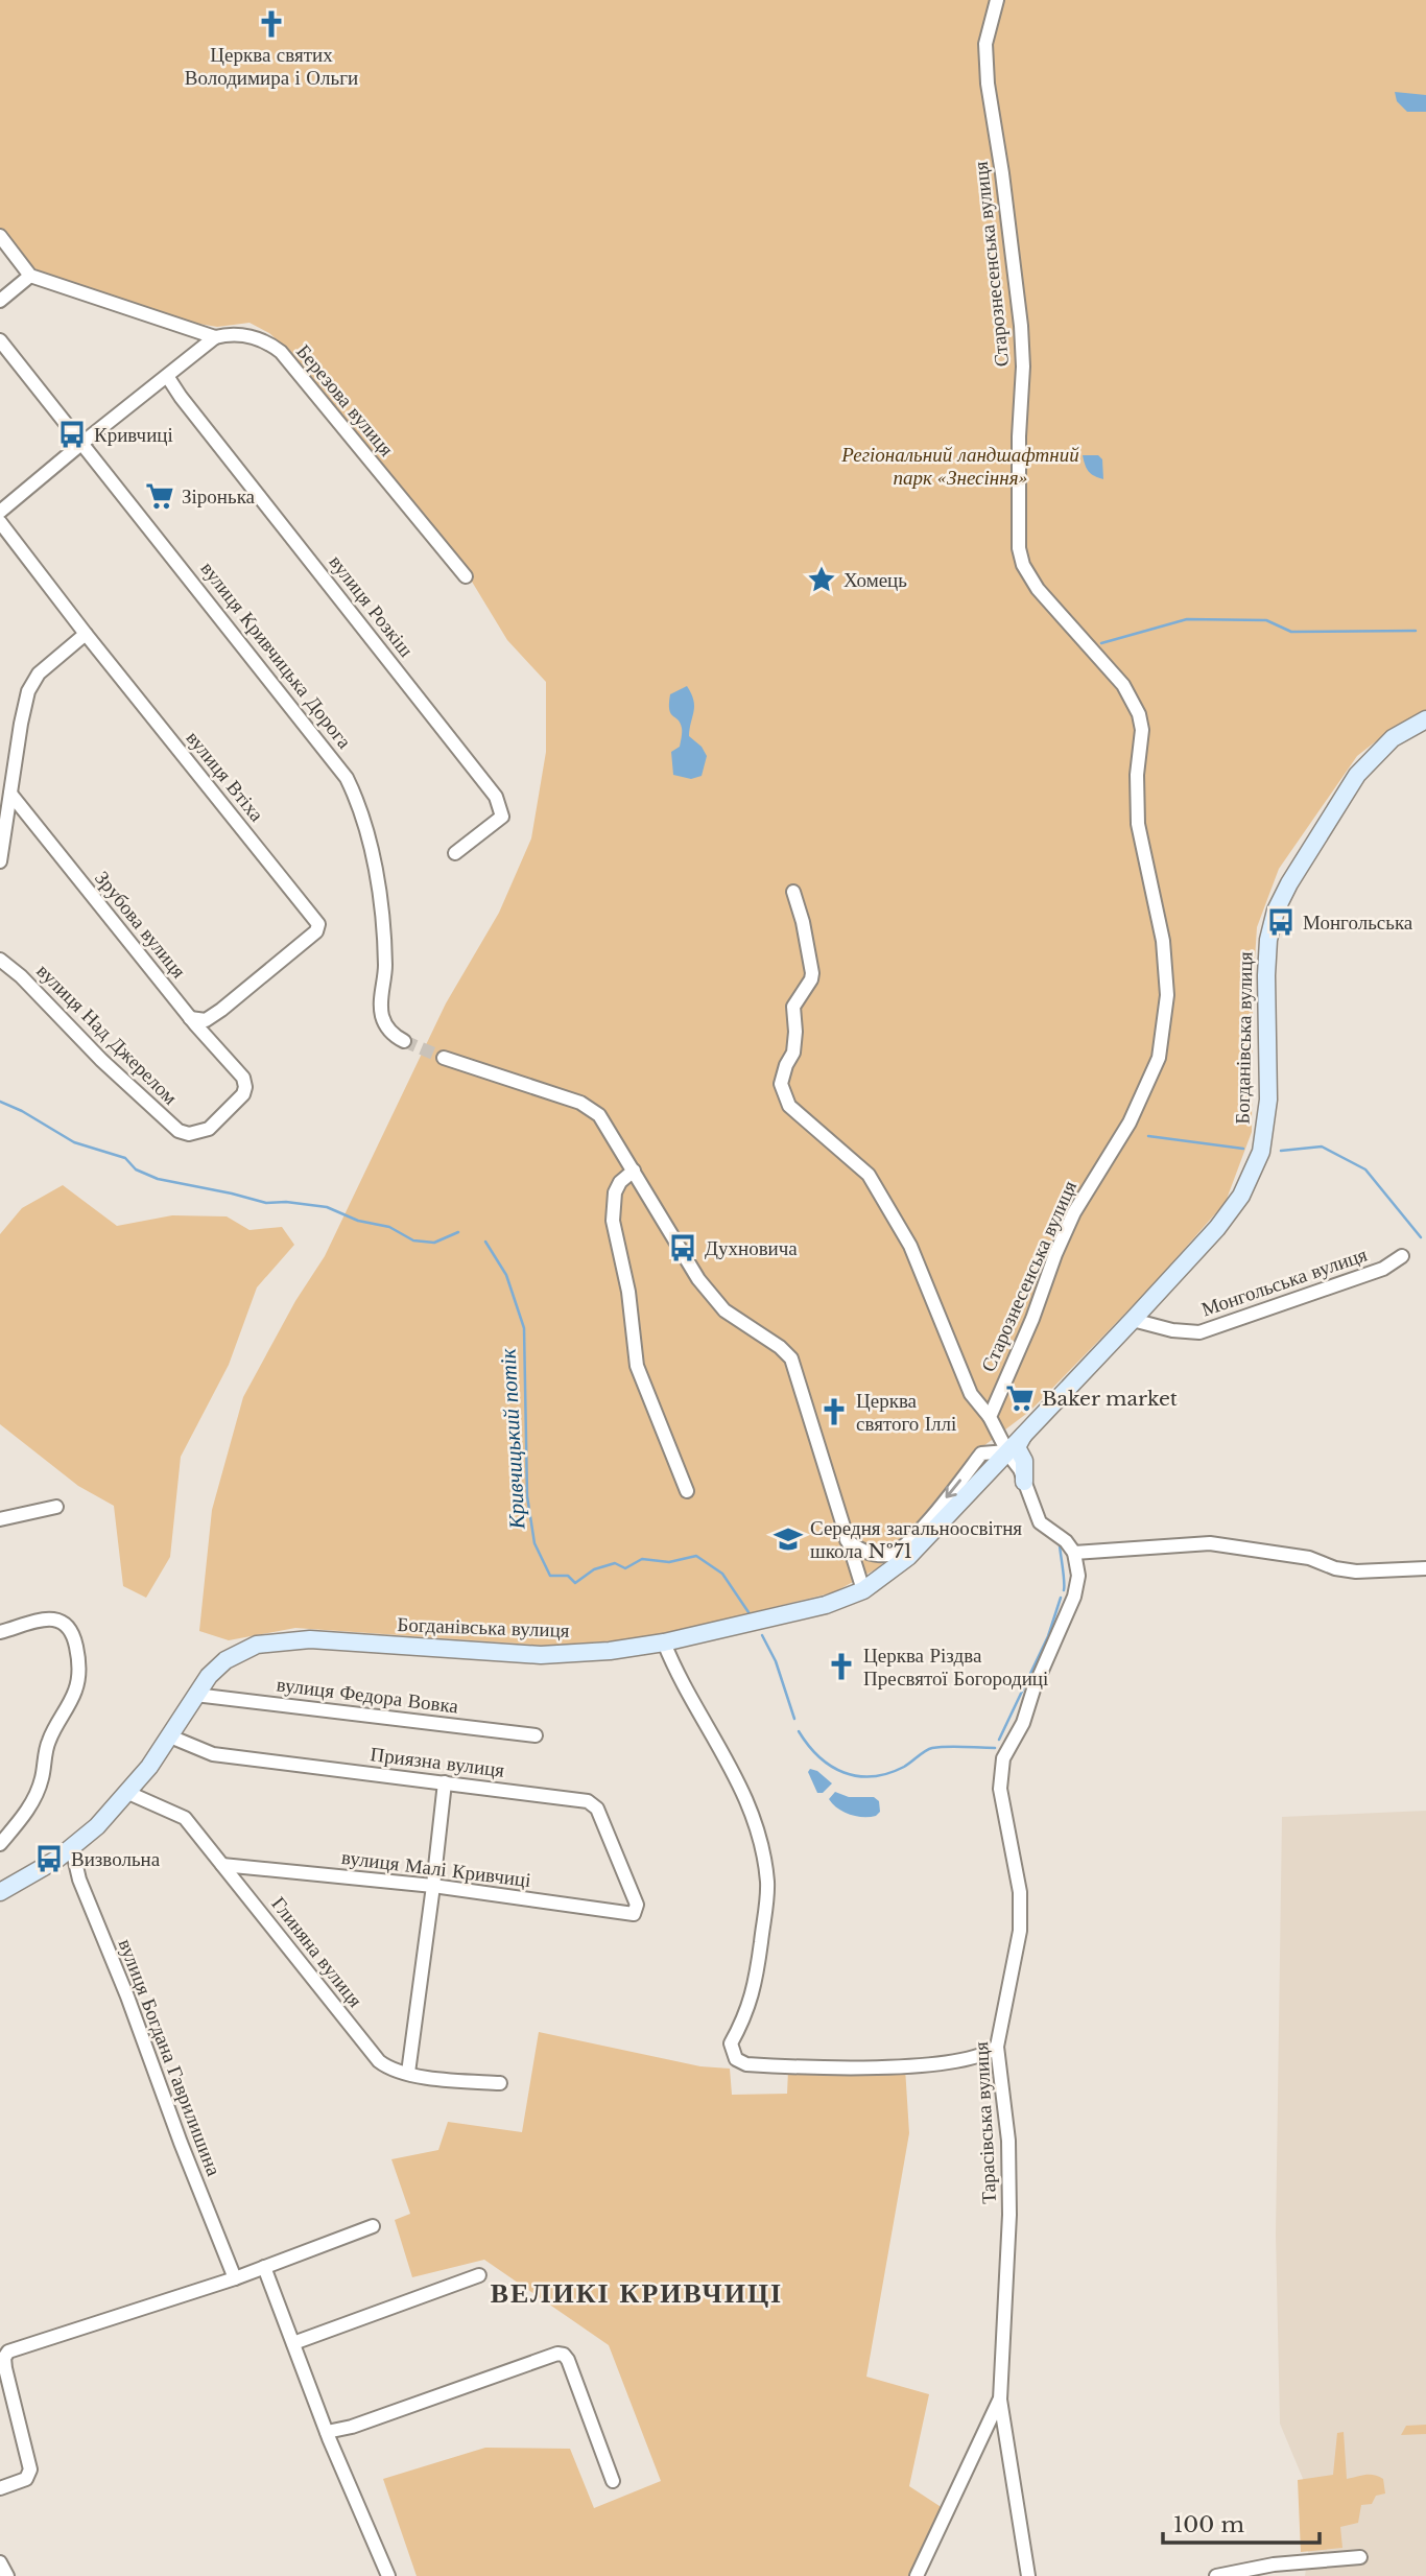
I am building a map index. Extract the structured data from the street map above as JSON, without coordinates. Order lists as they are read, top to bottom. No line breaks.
{"streets":{"main road":["Богданівська вулиця"],"street":["Старознесенська вулиця","Березова вулиця","вулиця Розкіш","вулиця Кривчицька Дорога","вулиця Втіха","Зрубова вулиця","вулиця Над Джерелом","Монгольська вулиця","вулиця Федора Вовка","Приязна вулиця","вулиця Малі Кривчиці","Глиняна вулиця","вулиця Богдана Гаврилишина","Тарасівська вулиця"]},"crossings":[["вулиця Втіха","Зрубова вулиця"],["Зрубова вулиця","вулиця Над Джерелом"],["Богданівська вулиця","Монгольська вулиця"],["Богданівська вулиця","вулиця Федора Вовка"],["Богданівська вулиця","Приязна вулиця"],["Богданівська вулиця","Глиняна вулиця"],["Богданівська вулиця","вулиця Богдана Гаврилишина"],["Приязна вулиця","вулиця Малі Кривчиці"],["вулиця Малі Кривчиці","Глиняна вулиця"]],"districts":["ВЕЛИКІ КРИВЧИЦІ"],"water":["Кривчицький потік"],"parks":["Регіональний ландшафтний парк «Знесіння»"],"places":{"church":["Церква святих Володимира і Ольги","Церква святого Іллі","Церква Різдва Пресвятої Богородиці"],"bus stop":["Кривчиці","Монгольська","Духновича","Визвольна"],"supermarket":["Зіронька","Baker market"],"place":["Хомець"],"school or university":["Середня загальноосвітня школа №71"]},"scale_bar":"100 m"}
